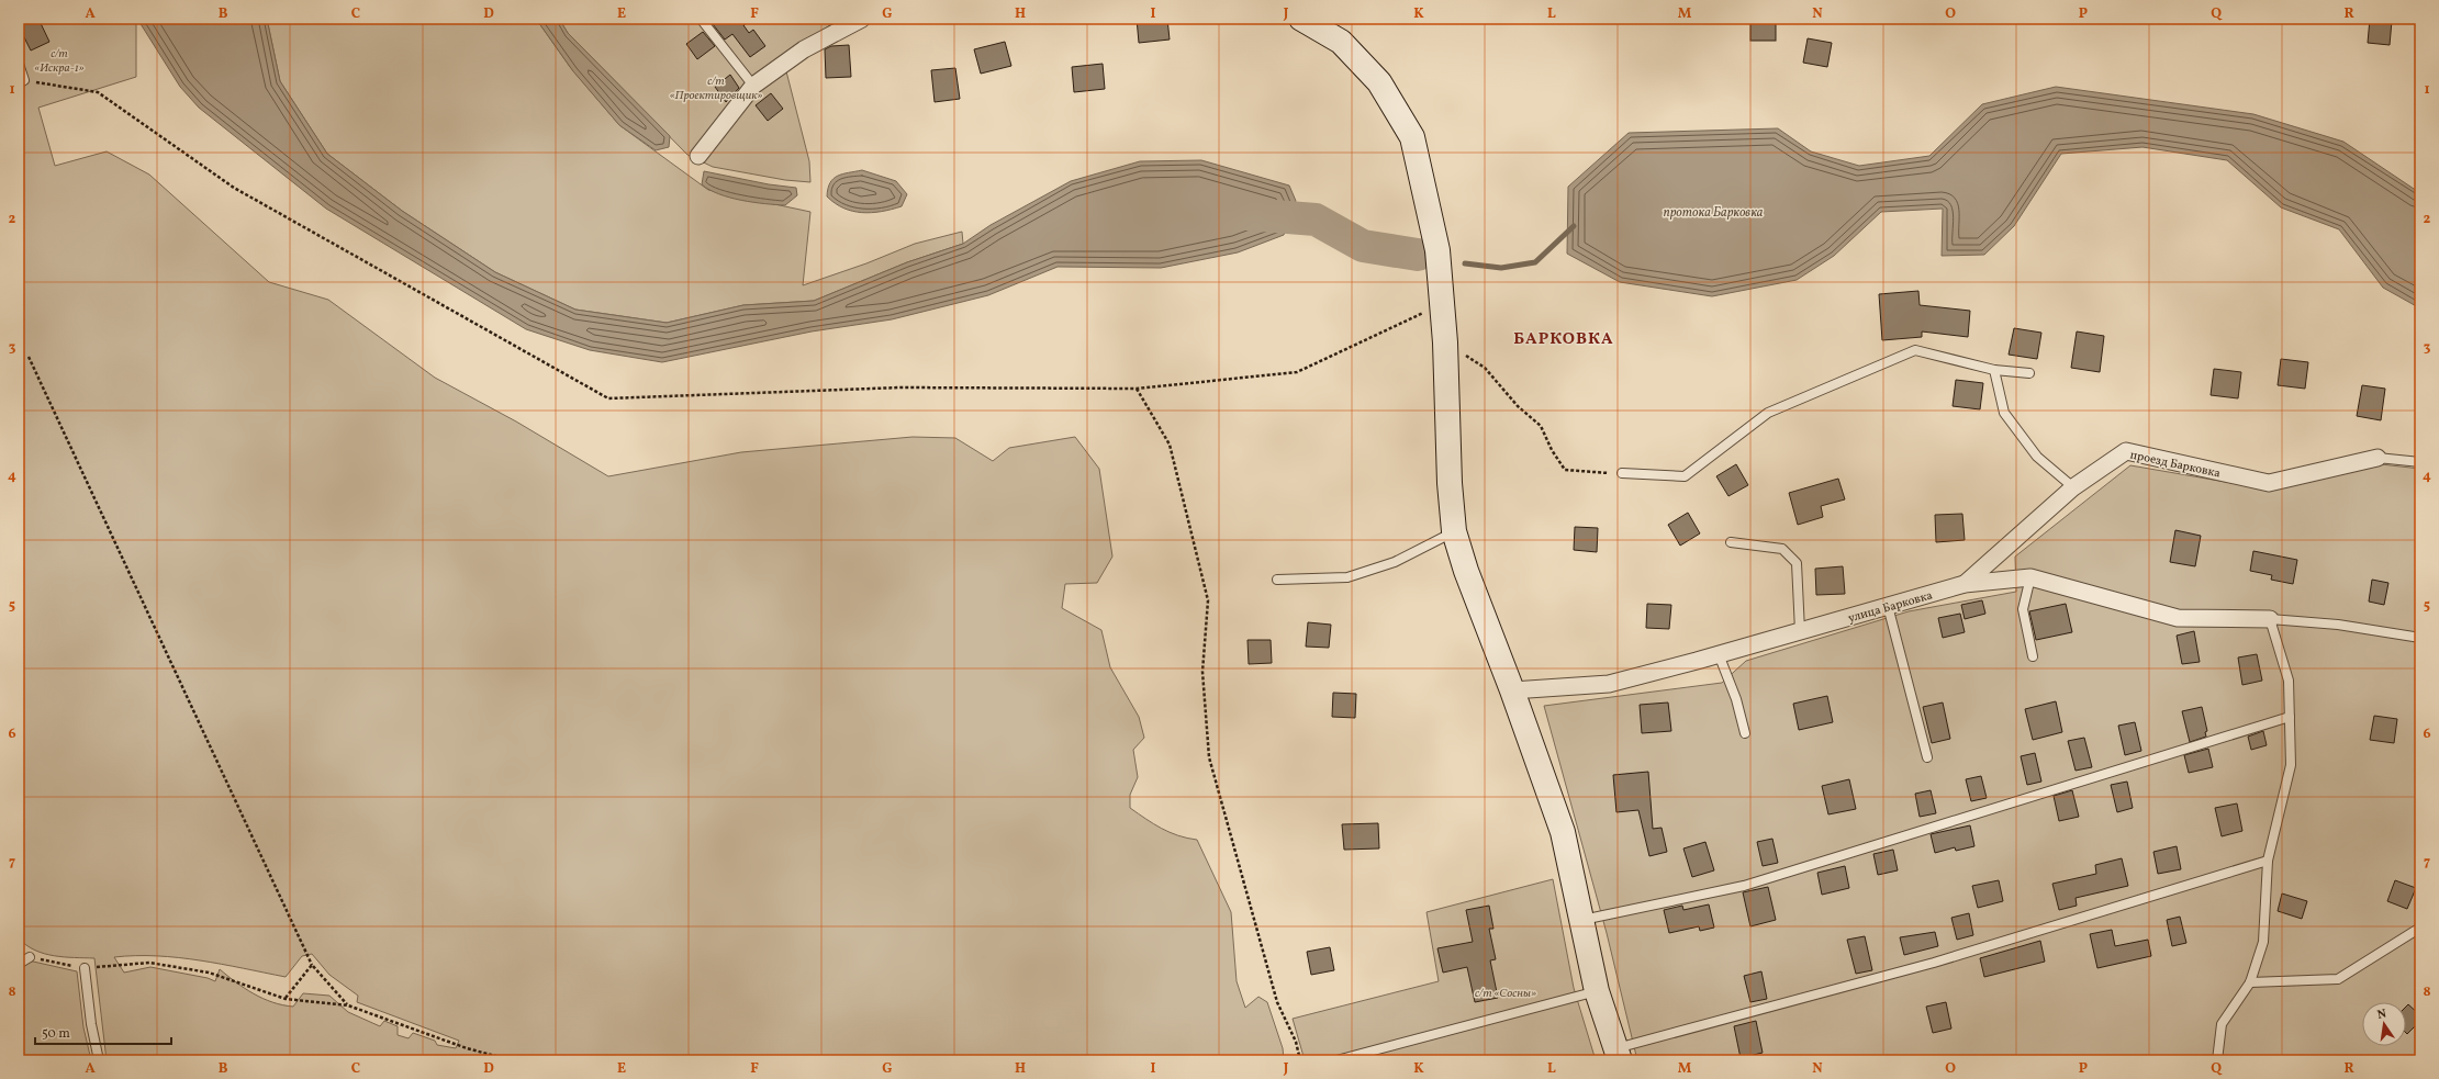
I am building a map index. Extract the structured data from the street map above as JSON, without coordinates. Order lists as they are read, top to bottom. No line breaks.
{"streets":{"street":["проезд Барковка","улица Барковка"]},"crossings":[["проезд Барковка","улица Барковка"]],"districts":["БАРКОВКА"],"water":["протока Барковка"],"parks":["с/т «Искра-1»","с/т «Проектировщик»","с/т «Сосны»"],"scale_bar":"50 m","north":"top","grid":{"columns":["A","B","C","D","E","F","G","H","I","J","K","L","M","N","O","P","Q","R"],"rows":["1","2","3","4","5","6","7","8"]}}
